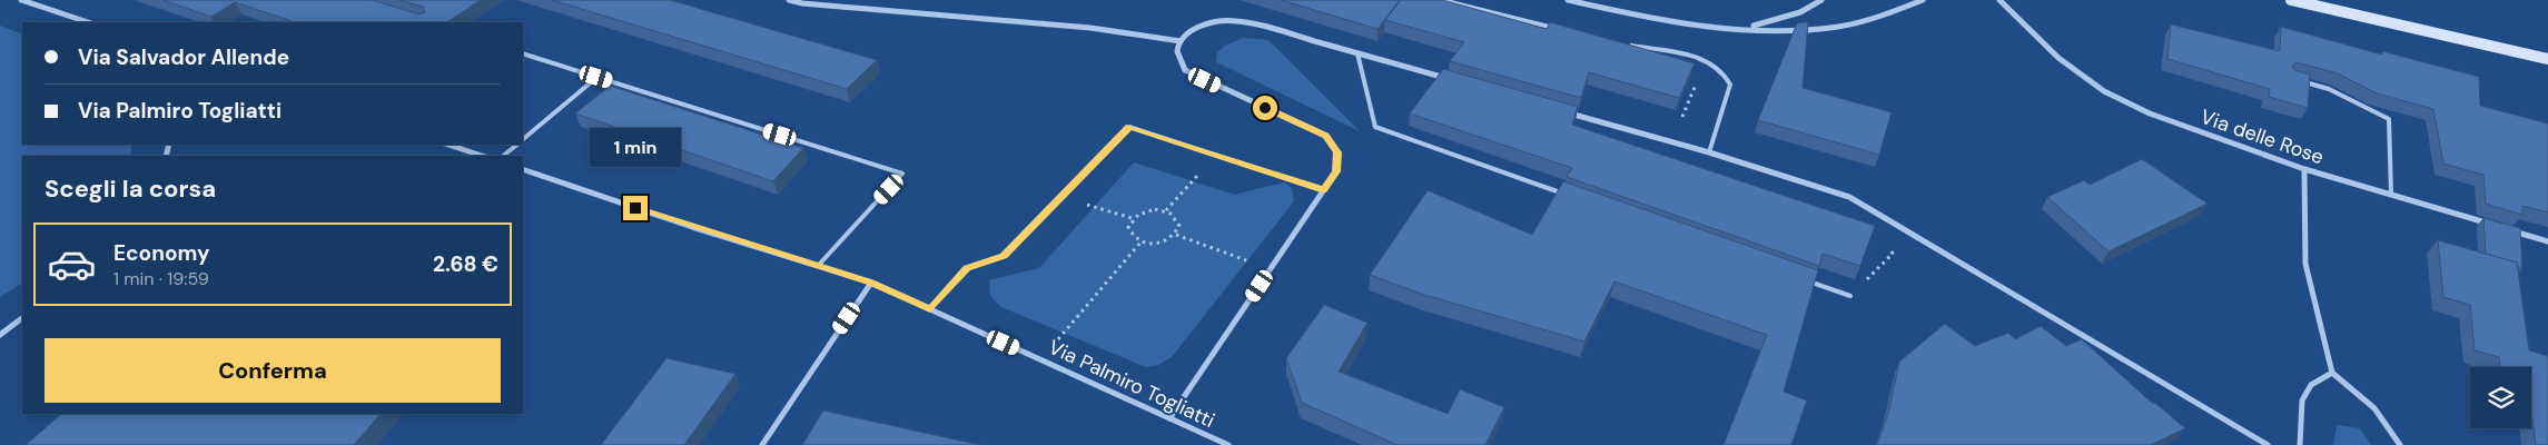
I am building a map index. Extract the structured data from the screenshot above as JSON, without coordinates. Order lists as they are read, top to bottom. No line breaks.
{"streets":{"street":["Via delle Rose","Via Palmiro Togliatti"]},"page":{"banner":["Via Salvador Allende","Via Palmiro Togliatti"],"bubble":"1 min","heading":"Scegli la corsa","list":[{"name":"Economy","note":"1 min · 19:59","value":"2.68 €"}],"buttons":"Conferma"}}
